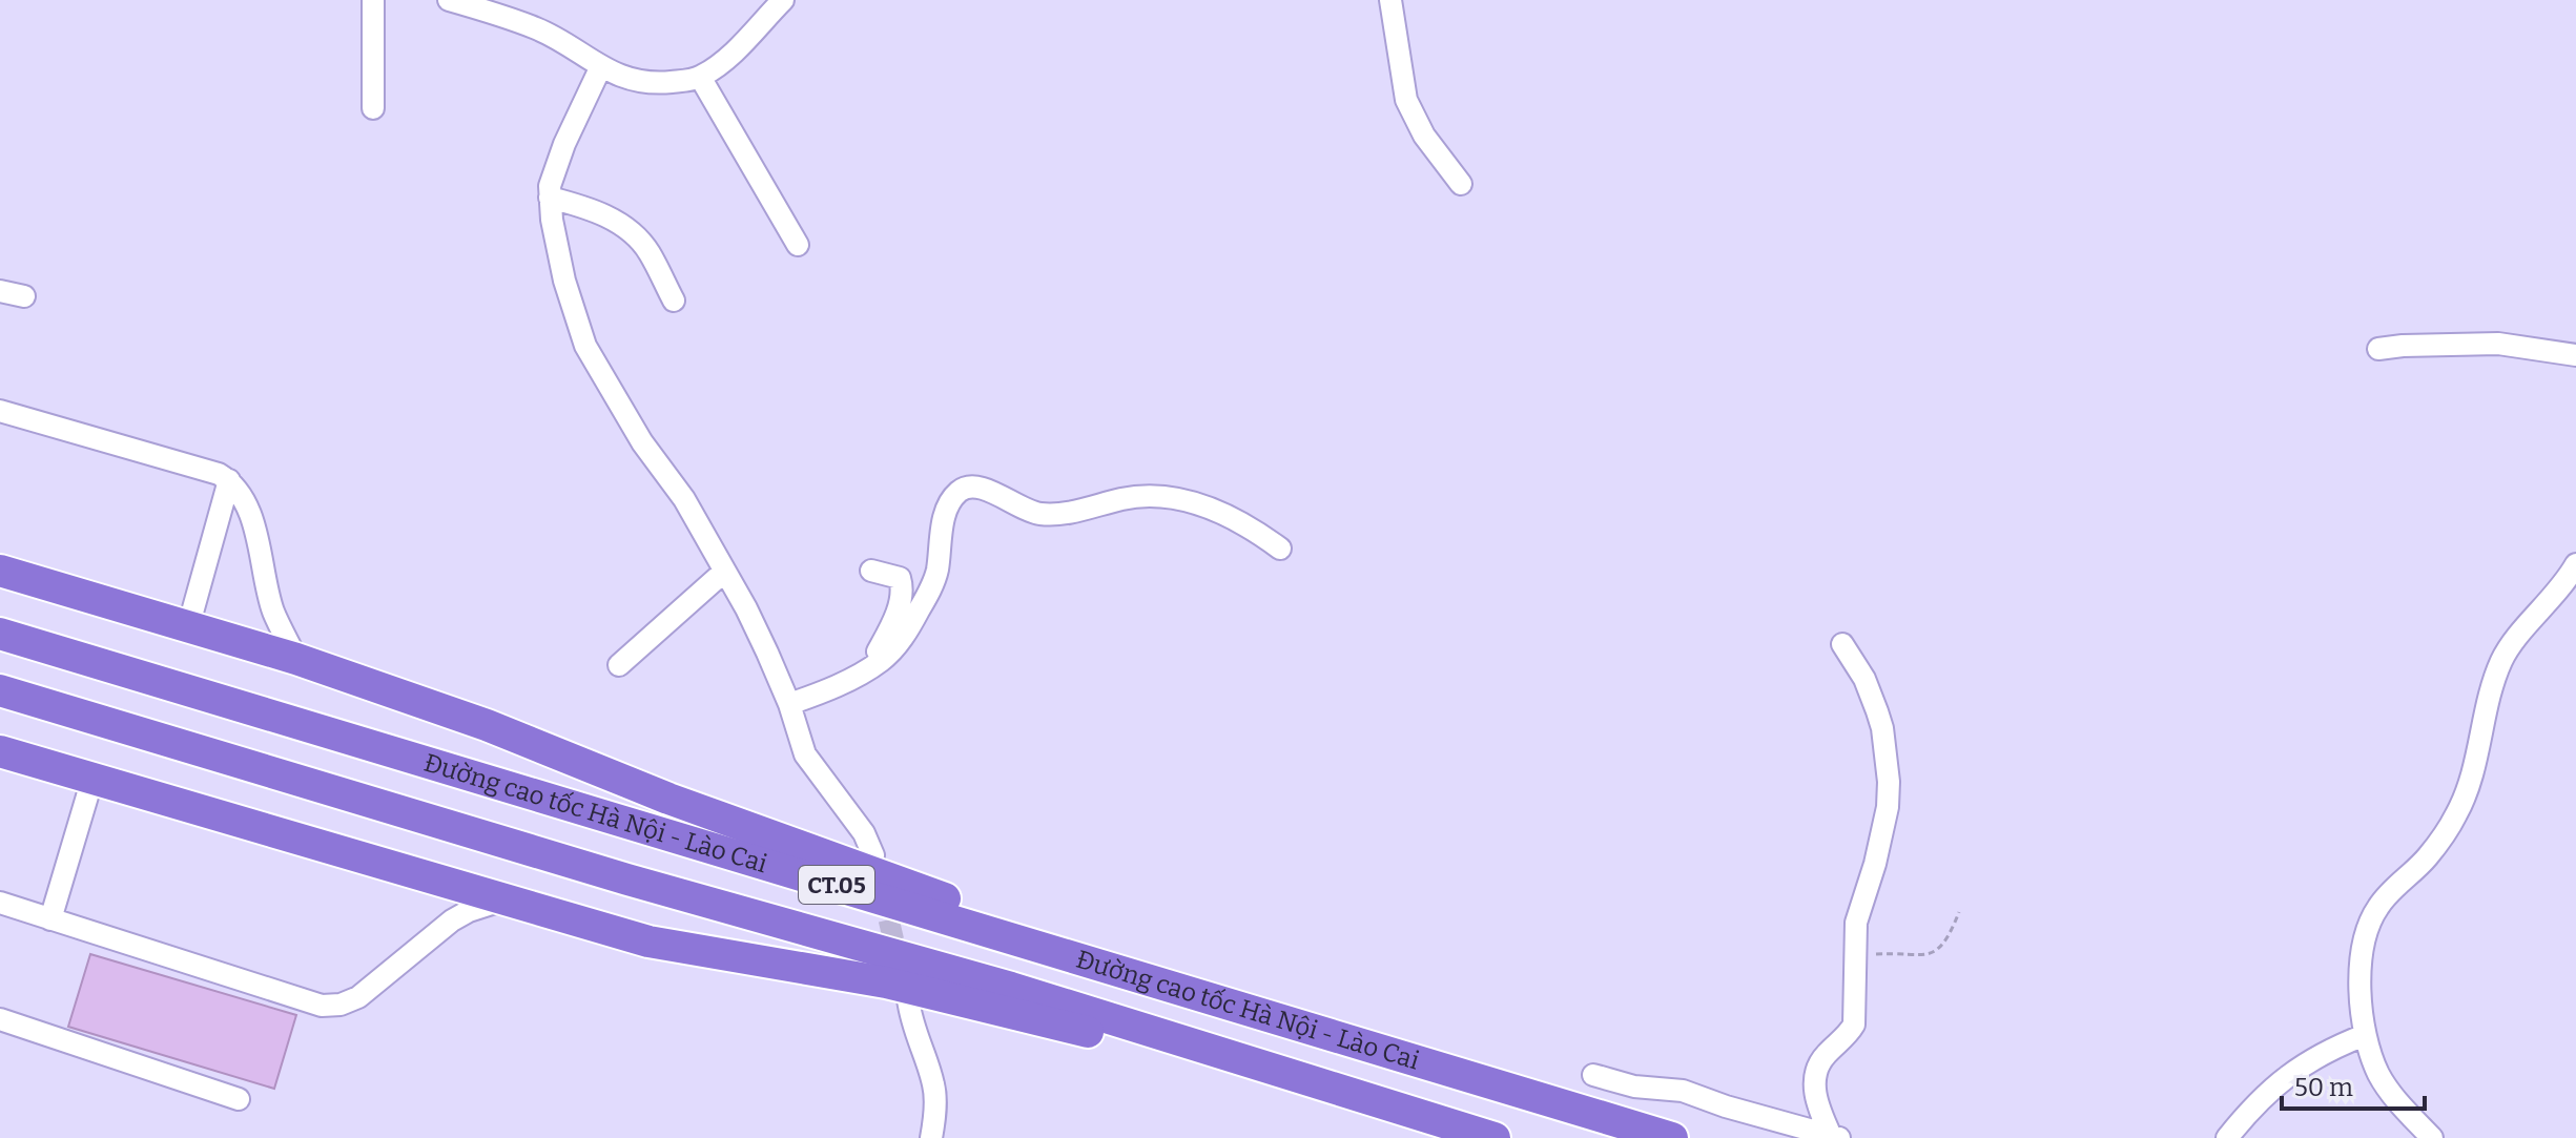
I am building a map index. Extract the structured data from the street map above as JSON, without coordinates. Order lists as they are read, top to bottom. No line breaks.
{"streets":{"highway":["Đường cao tốc Hà Nội - Lào Cai","CT.05"]},"scale_bar":"50 m"}
